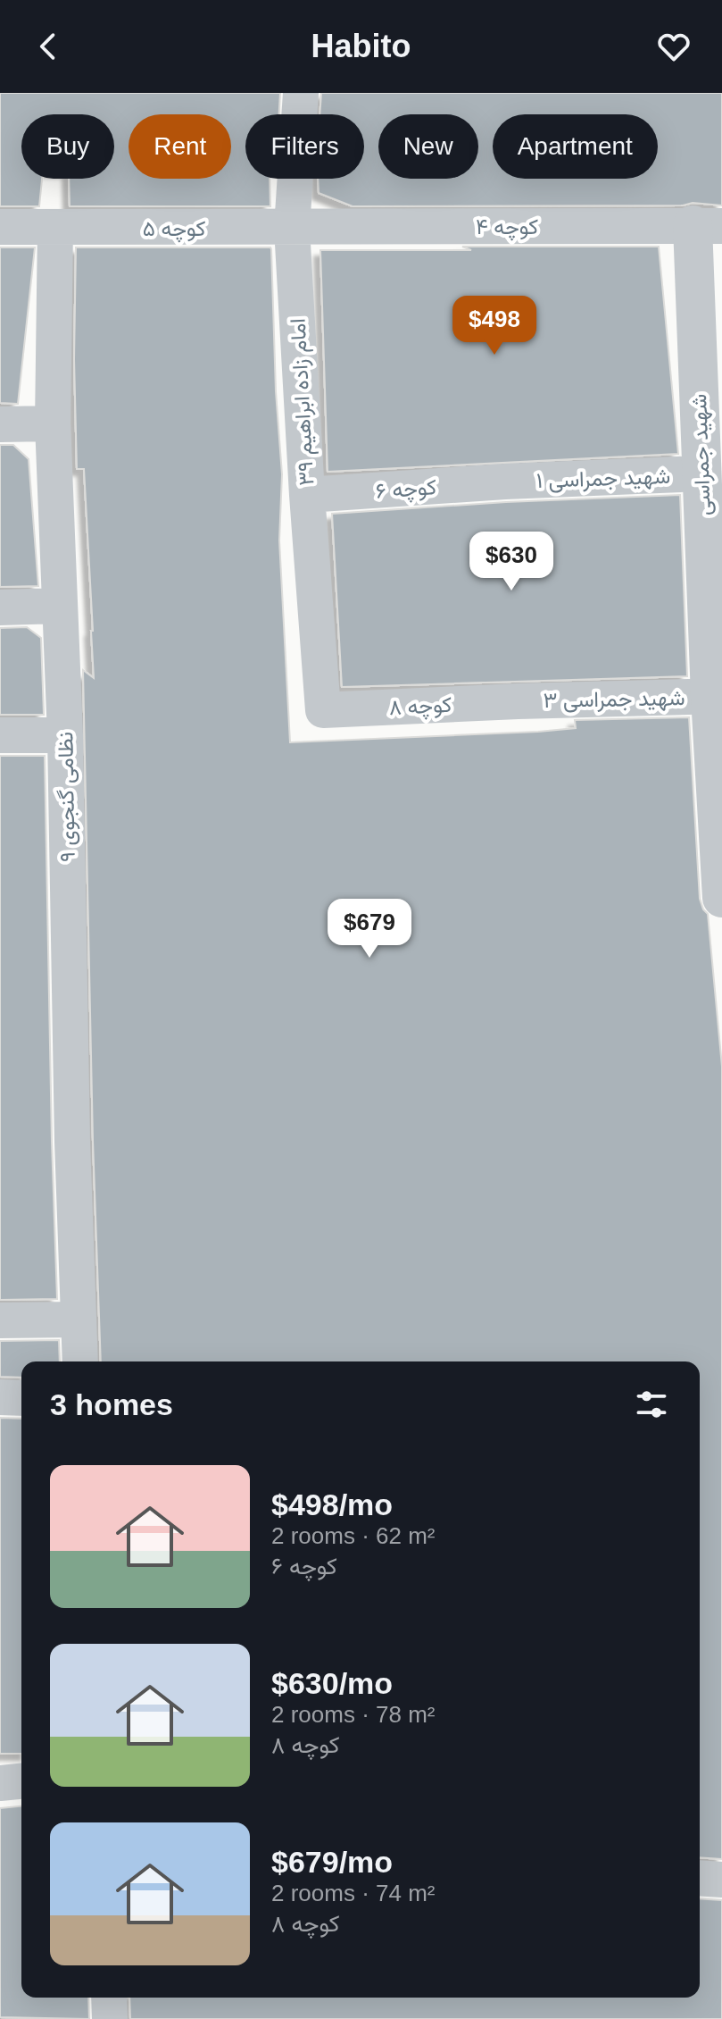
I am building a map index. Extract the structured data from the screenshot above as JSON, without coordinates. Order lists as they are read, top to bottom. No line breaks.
{"streets":{"street":["کوچه ۴","کوچه ۵","امام زاده ابراهیم ۳۹","شهید جمراسی","شهید جمراسی ۱","کوچه ۶","شهید جمراسی ۳","کوچه ۸","نظامی گنجوی ۹"]},"crossings":[["کوچه ۴","کوچه ۵"],["کوچه ۴","امام زاده ابراهیم ۳۹"],["کوچه ۴","شهید جمراسی"],["کوچه ۵","امام زاده ابراهیم ۳۹"],["کوچه ۵","نظامی گنجوی ۹"],["امام زاده ابراهیم ۳۹","کوچه ۶"],["امام زاده ابراهیم ۳۹","کوچه ۸"],["شهید جمراسی","شهید جمراسی ۱"],["شهید جمراسی","شهید جمراسی ۳"],["شهید جمراسی ۱","کوچه ۶"],["شهید جمراسی ۳","کوچه ۸"]],"page":{"header":"Habito","chip":["Buy","Rent","Filters","New","Apartment"],"price":["$498","$630","$679"],"heading":"3 homes","list":[{"name":"$498/mo","note":"2 rooms · 62 m² · کوچه ۶"},{"name":"$630/mo","note":"2 rooms · 78 m² · کوچه ۸"},{"name":"$679/mo","note":"2 rooms · 74 m² · کوچه ۸"}]}}
